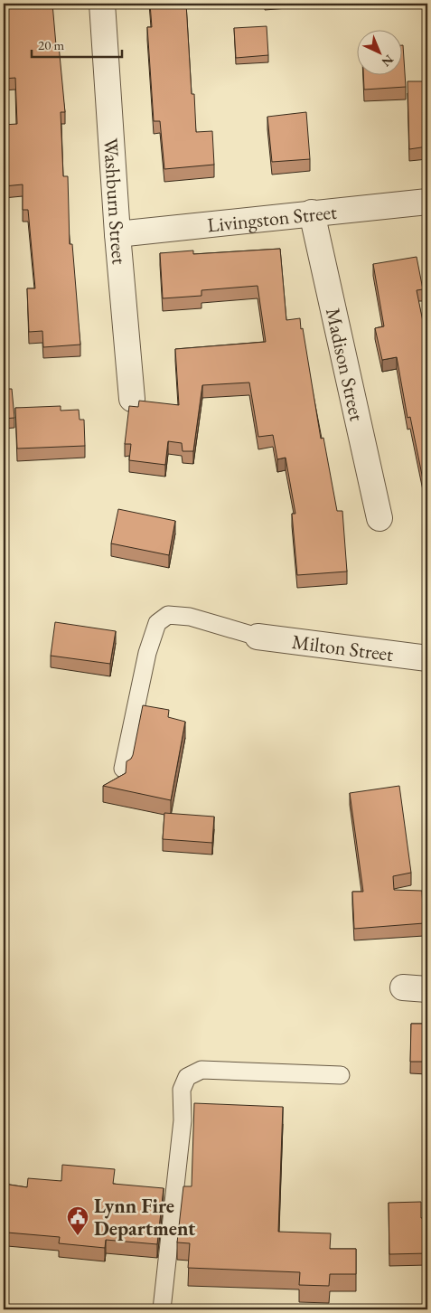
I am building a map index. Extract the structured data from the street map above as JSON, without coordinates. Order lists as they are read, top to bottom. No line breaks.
{"streets":{"street":["Washburn Street","Livingston Street","Madison Street","Milton Street"]},"crossings":[["Washburn Street","Livingston Street"],["Livingston Street","Madison Street"]],"places":{"public building":["Lynn Fire Department"]},"scale_bar":"20 m","north":"bottom right"}
